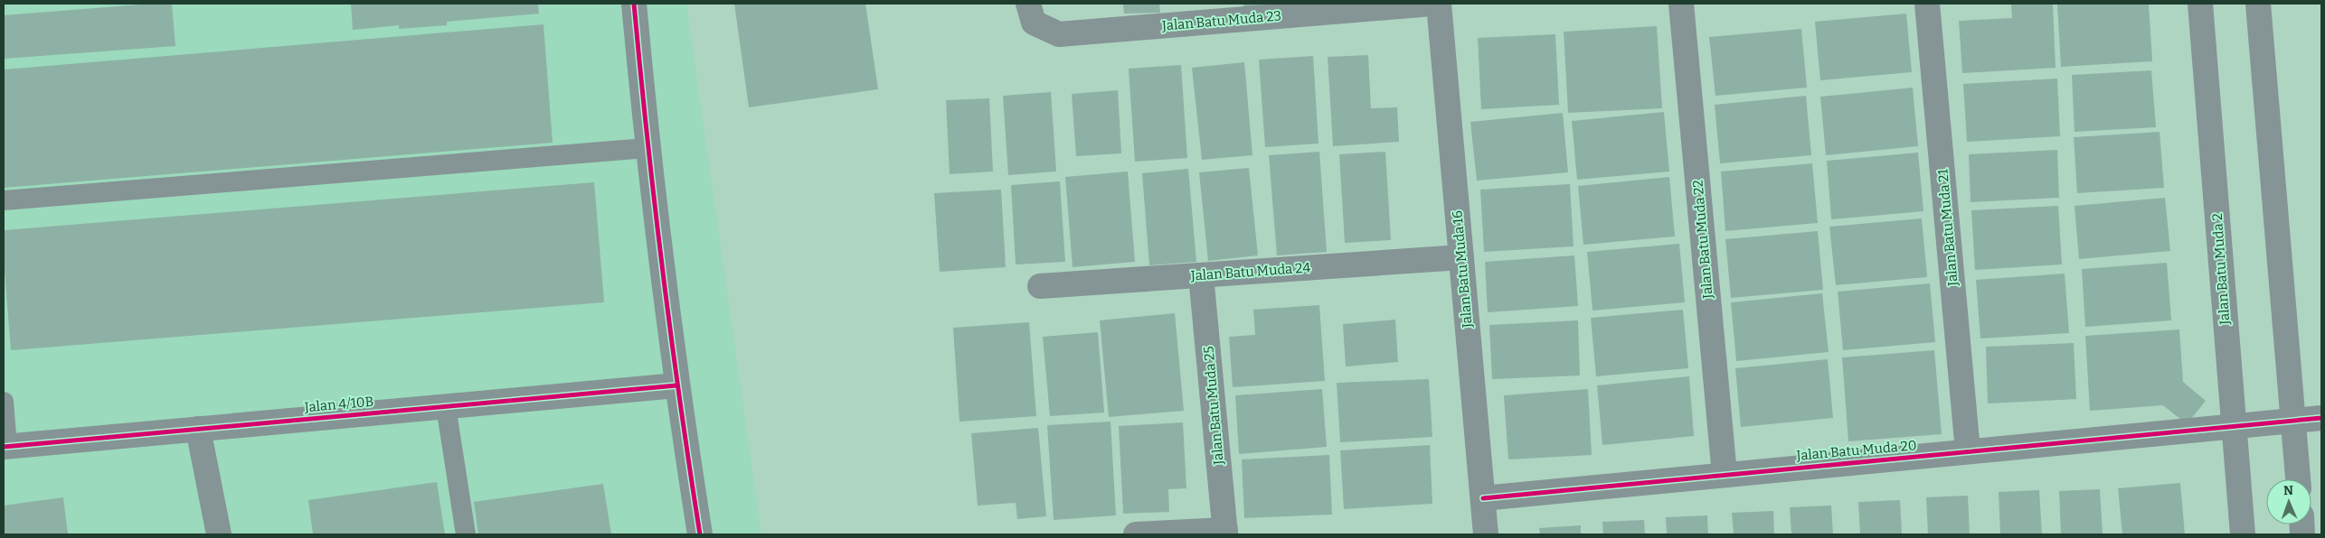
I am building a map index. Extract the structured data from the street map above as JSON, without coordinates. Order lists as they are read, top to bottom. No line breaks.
{"streets":{"street":["Jalan Batu Muda 23","Jalan Batu Muda 21","Jalan Batu Muda 22","Jalan Batu Muda 16","Jalan Batu Muda 2","Jalan Batu Muda 24","Jalan 4/10B","Jalan Batu Muda 25","Jalan Batu Muda 20"]},"crossings":[["Jalan Batu Muda 21","Jalan Batu Muda 20"],["Jalan Batu Muda 22","Jalan Batu Muda 20"],["Jalan Batu Muda 16","Jalan Batu Muda 24"],["Jalan Batu Muda 16","Jalan Batu Muda 20"],["Jalan Batu Muda 2","Jalan Batu Muda 20"],["Jalan Batu Muda 24","Jalan Batu Muda 25"]],"north":"top"}
